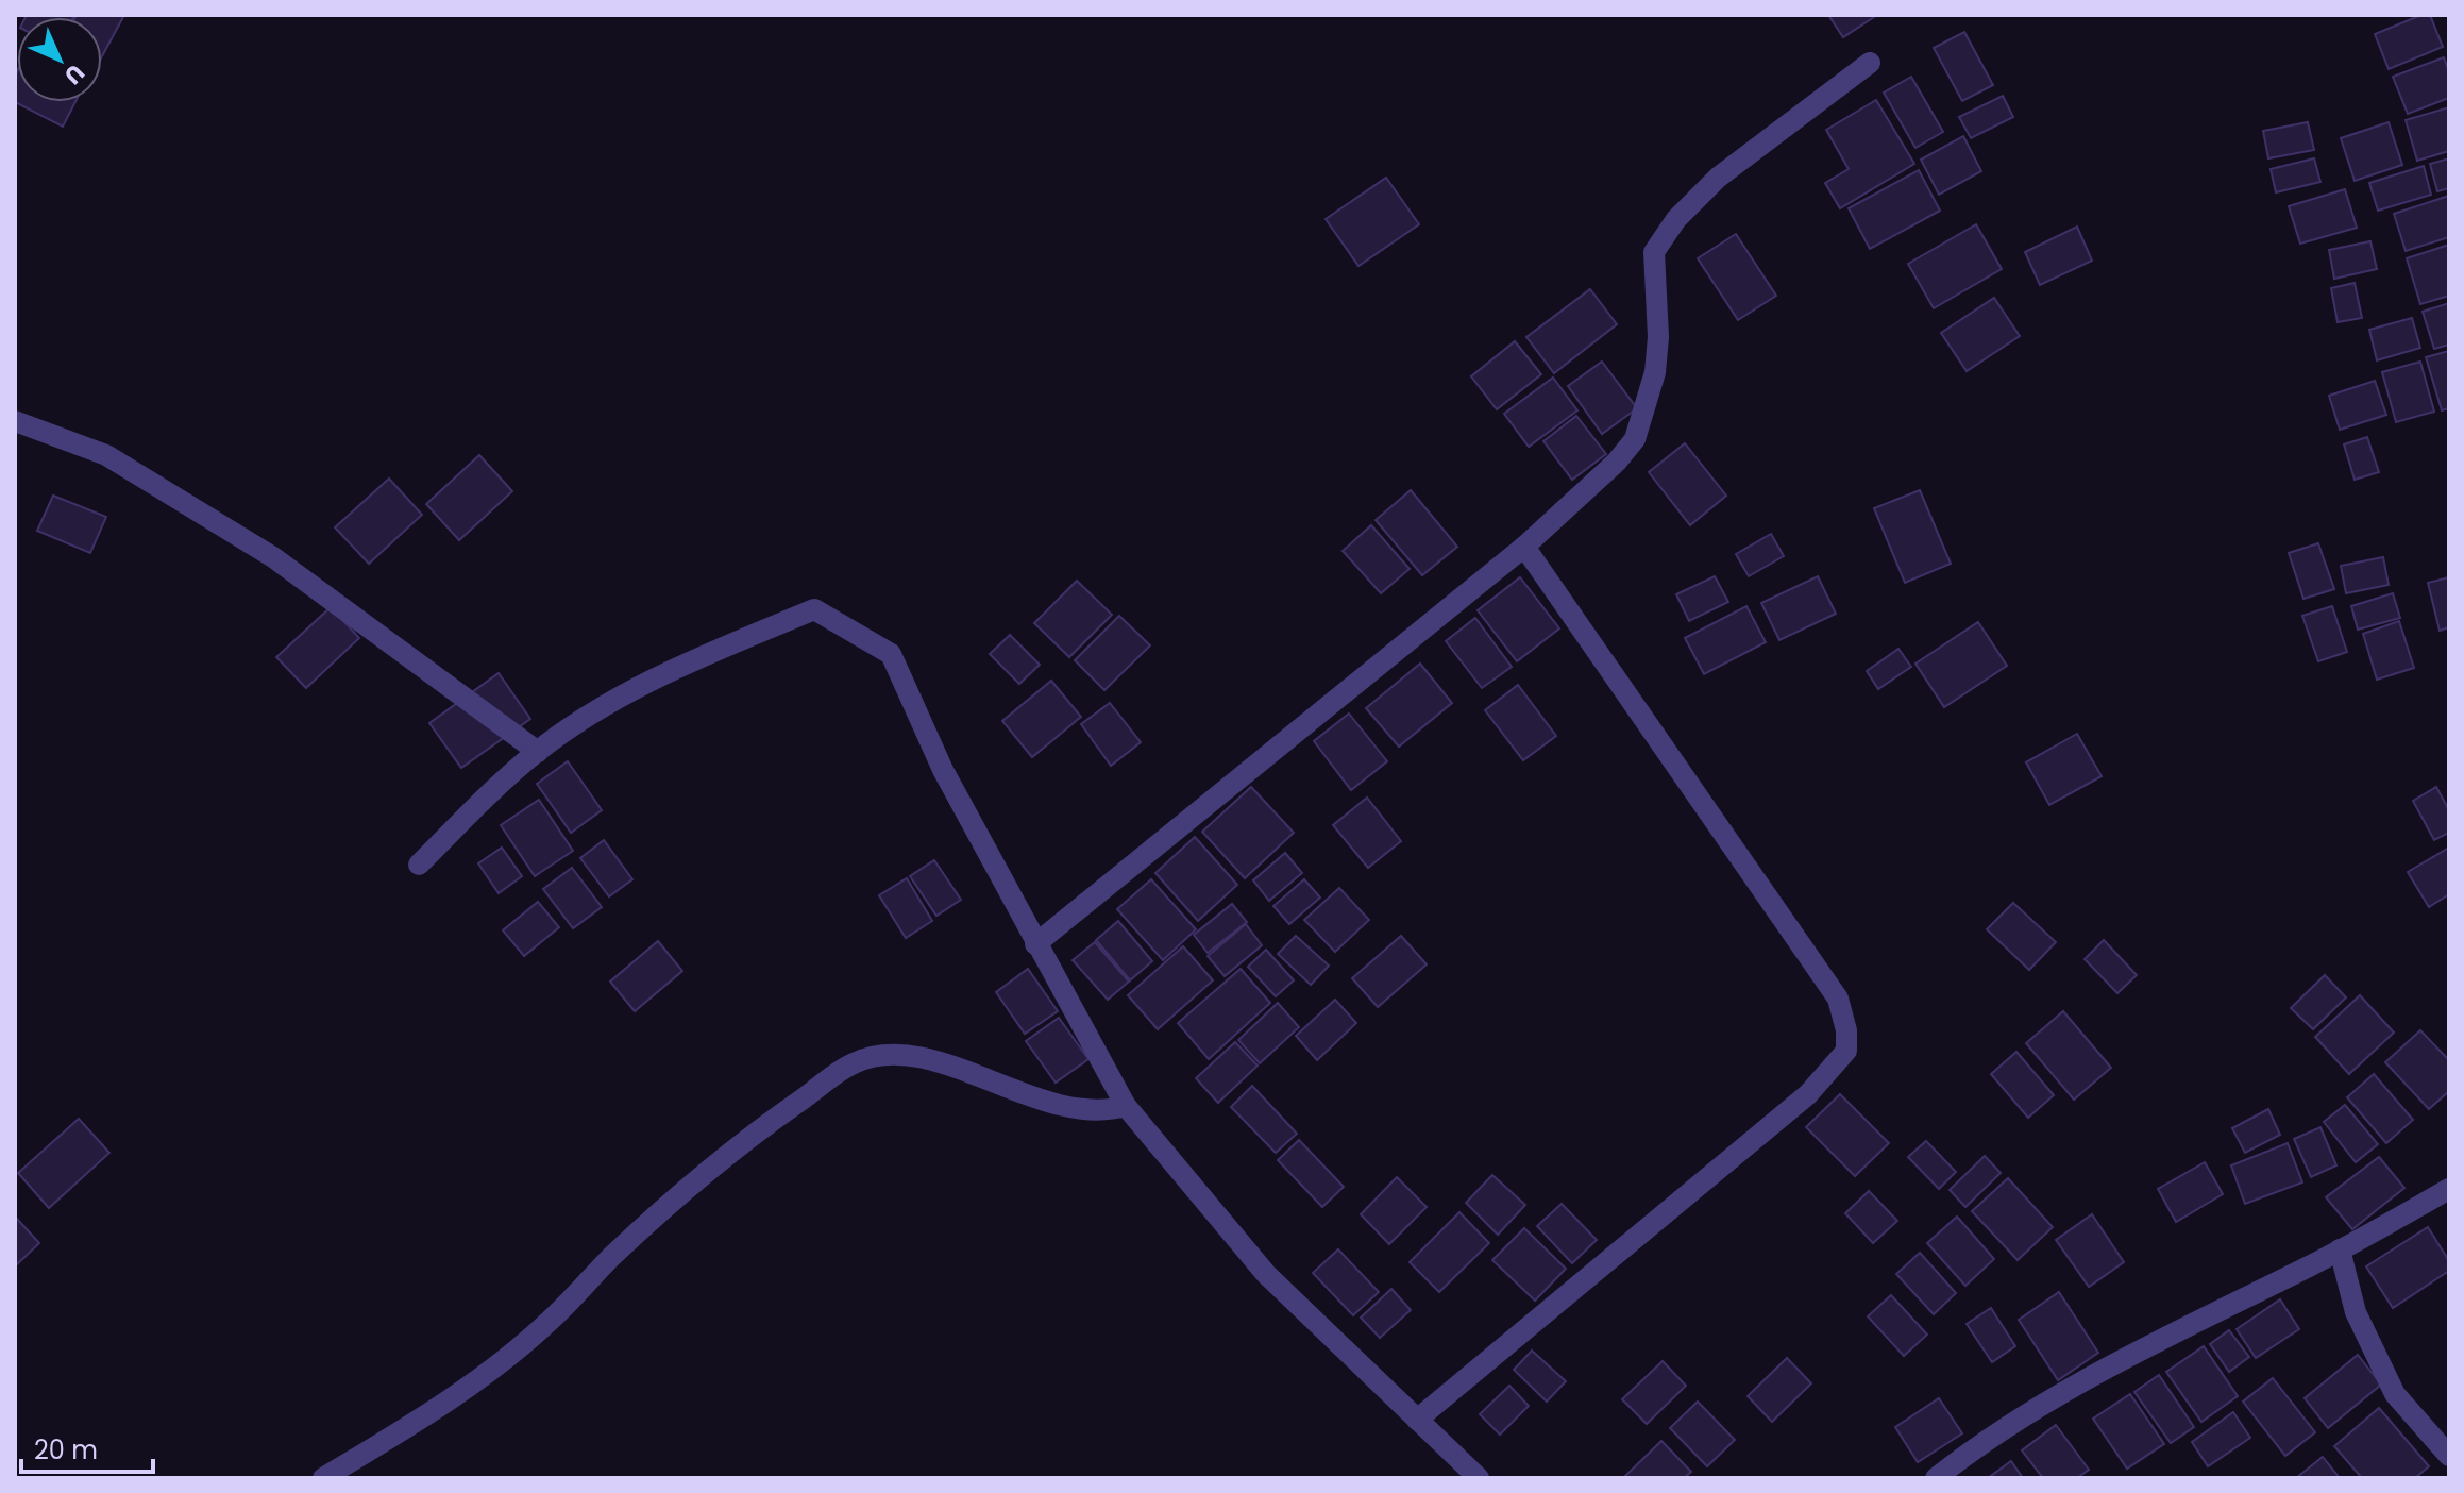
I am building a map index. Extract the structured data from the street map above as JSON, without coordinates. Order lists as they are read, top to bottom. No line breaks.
{"scale_bar":"20 m","north":"bottom right"}
